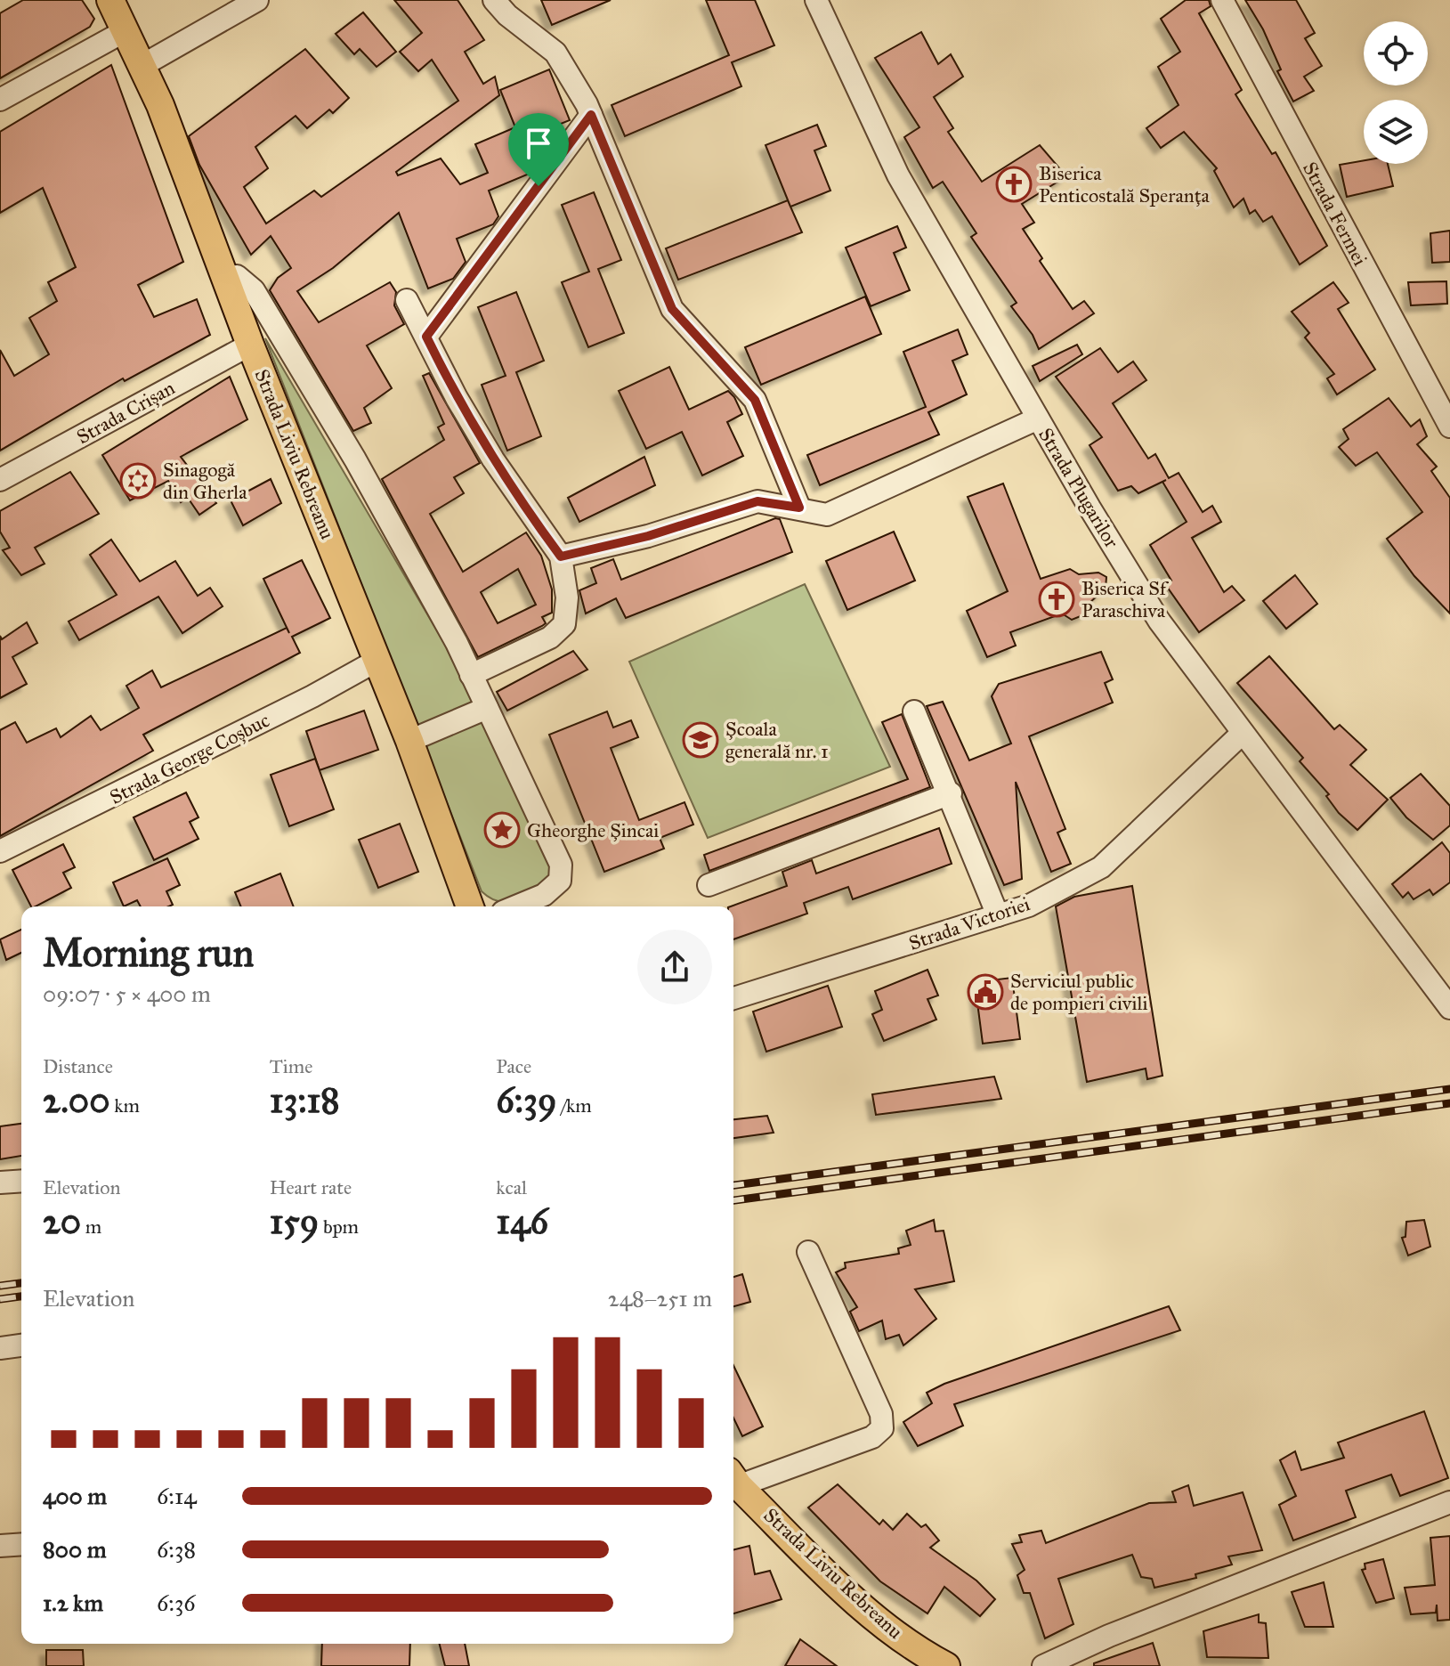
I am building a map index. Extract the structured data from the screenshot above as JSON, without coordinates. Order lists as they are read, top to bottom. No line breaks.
{"streets":{"main road":["Strada Liviu Rebreanu"],"street":["Strada Fermei","Strada Crișan","Strada Plugarilor","Strada George Coșbuc","Strada Victoriei"]},"crossings":[["Strada Crișan","Strada Liviu Rebreanu"],["Strada Liviu Rebreanu","Strada George Coșbuc"],["Strada Plugarilor","Strada Victoriei"]],"places":{"church":["Biserica Penticostală Speranța","Biserica Sf Paraschiva"],"synagogue":["Sinagogă din Gherla"],"school or university":["Școala generală nr. 1"],"place":["Gheorghe Șincai"],"public building":["Serviciul public de pompieri civili"]},"page":{"heading":["Morning run","09:07 · 5 × 400 m"],"stats":[["Distance","2.00 km"],["Time","13:18"],["Pace","6:39 /km"],["Elevation","20 m"],["Heart rate","159 bpm"],["kcal","146"]],"chart":["Elevation","248–251 m"],"list":[{"name":"400 m","note":"6:14"},{"name":"800 m","note":"6:38"},{"name":"1.2 km","note":"6:36"}]}}
